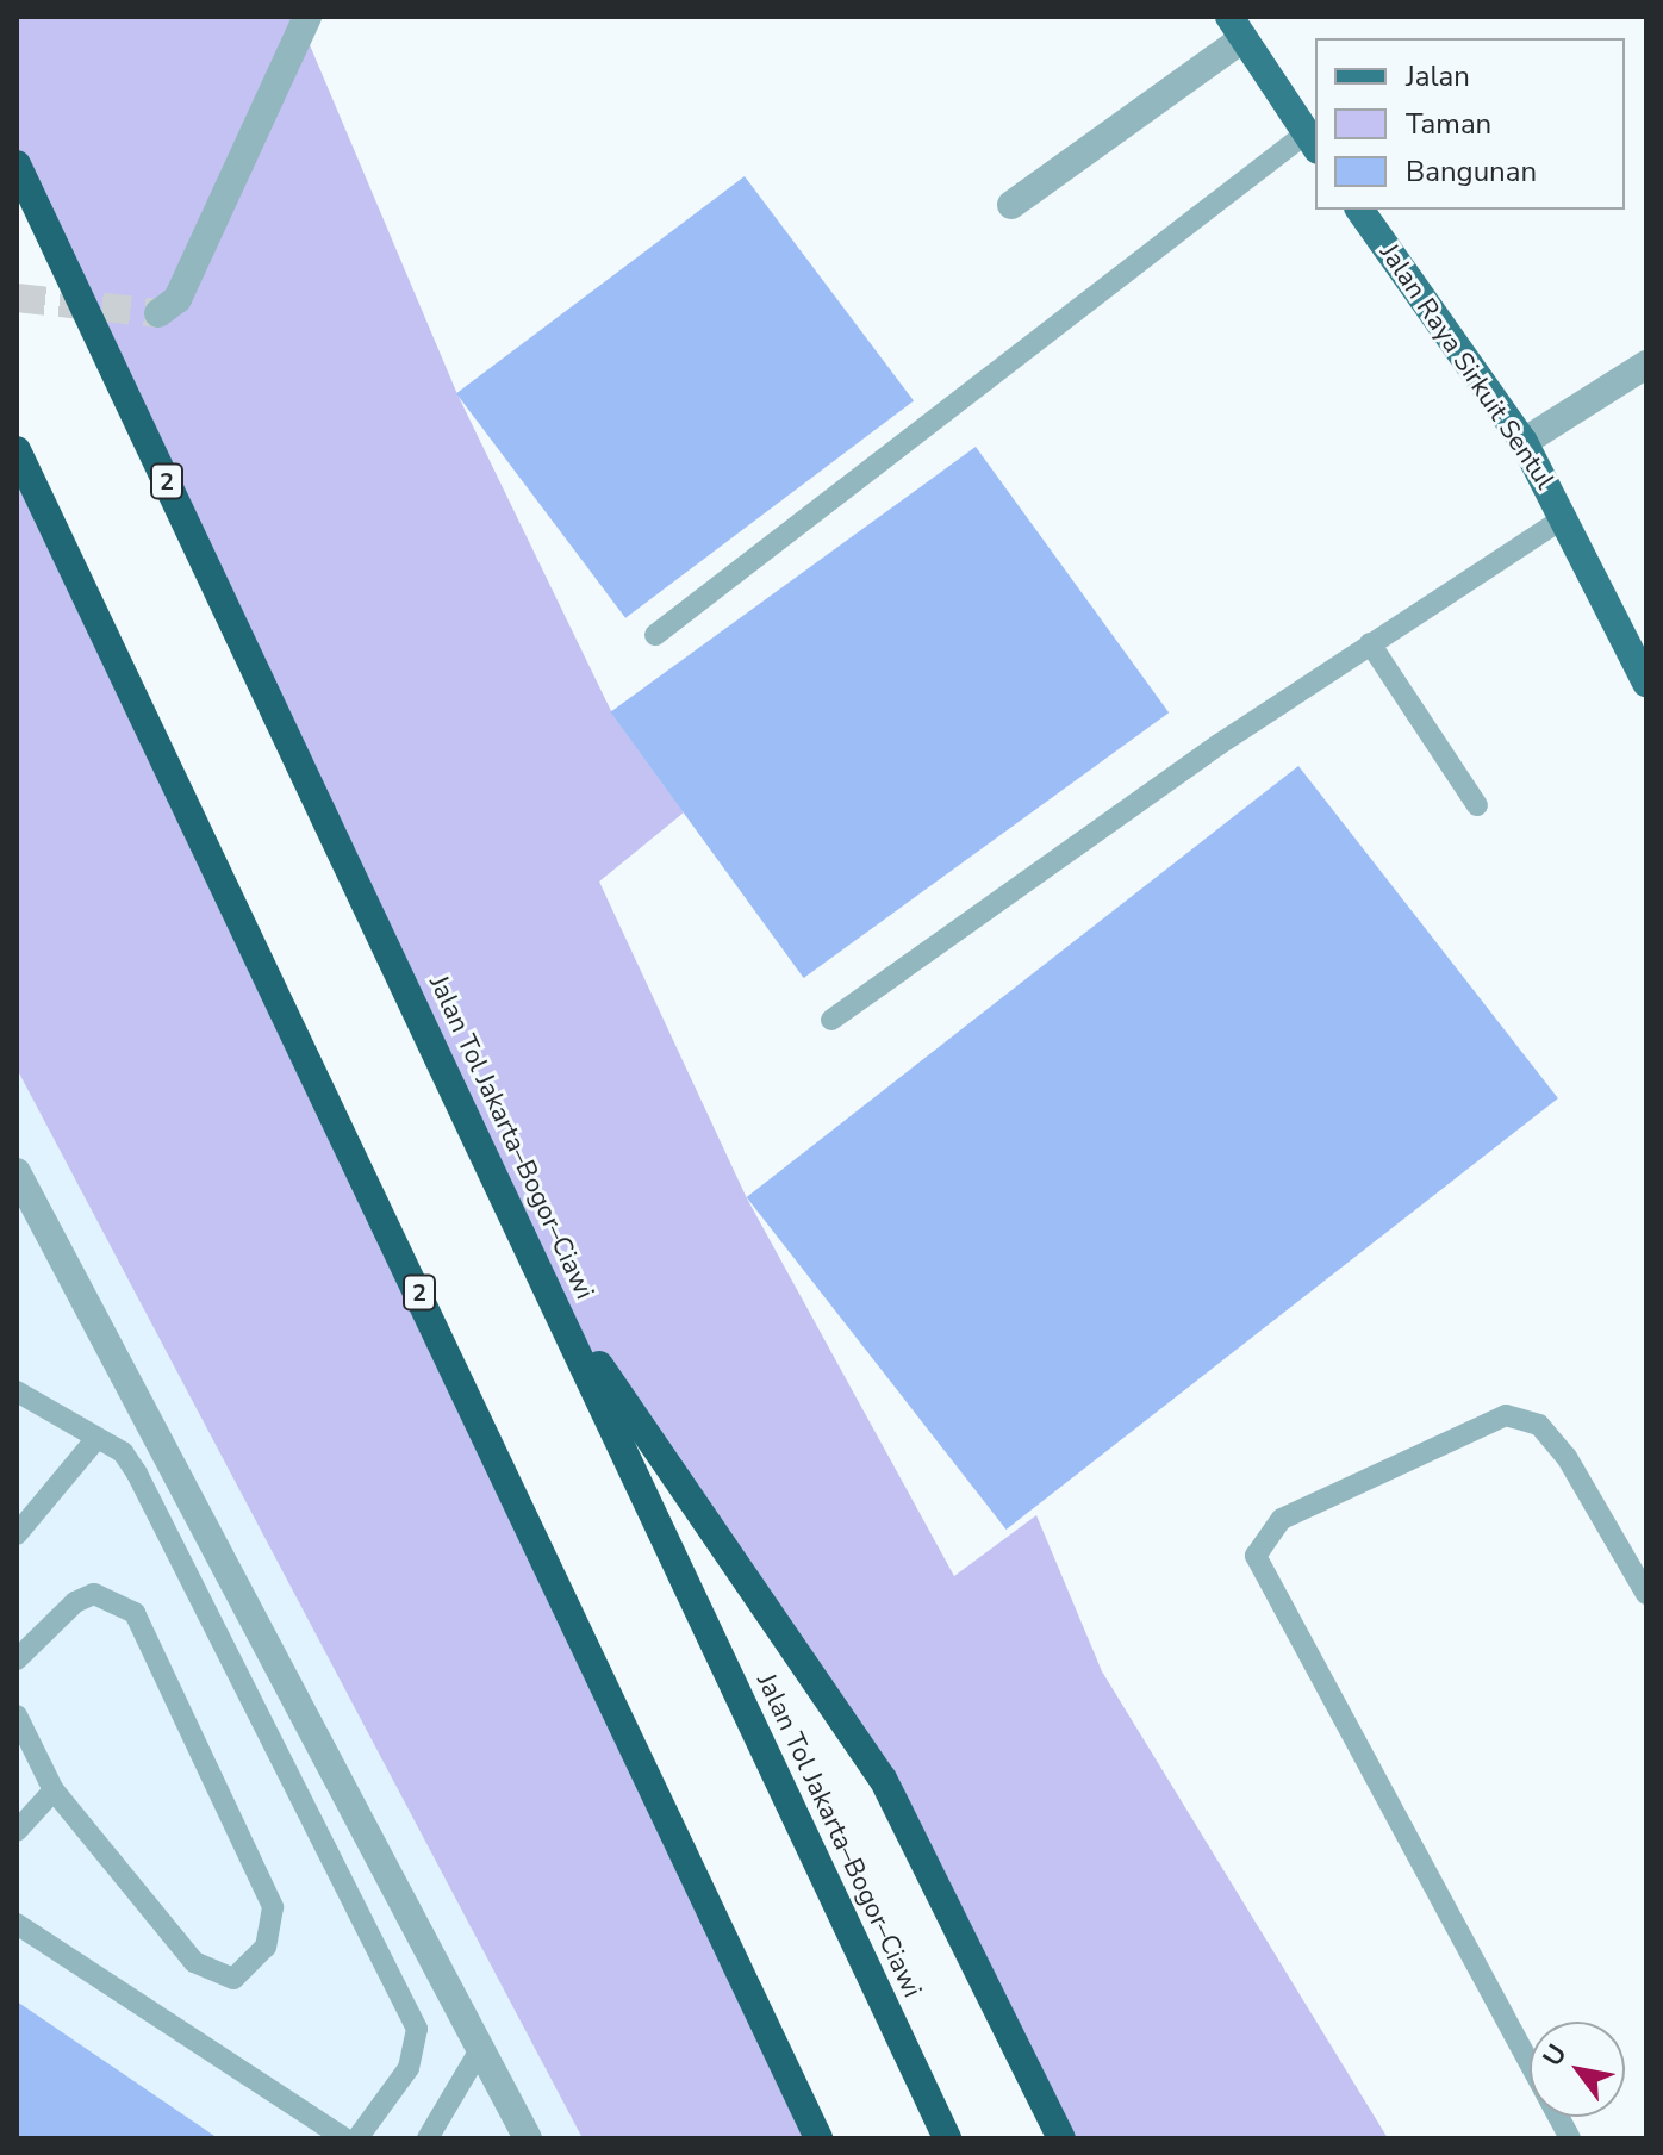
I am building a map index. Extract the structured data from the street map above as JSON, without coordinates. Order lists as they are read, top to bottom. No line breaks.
{"streets":{"highway":["2","Jalan Tol Jakarta–Bogor–Ciawi"],"main road":["Jalan Raya Sirkuit Sentul"]},"legend":["Jalan","Taman","Bangunan"],"north":"top left"}
